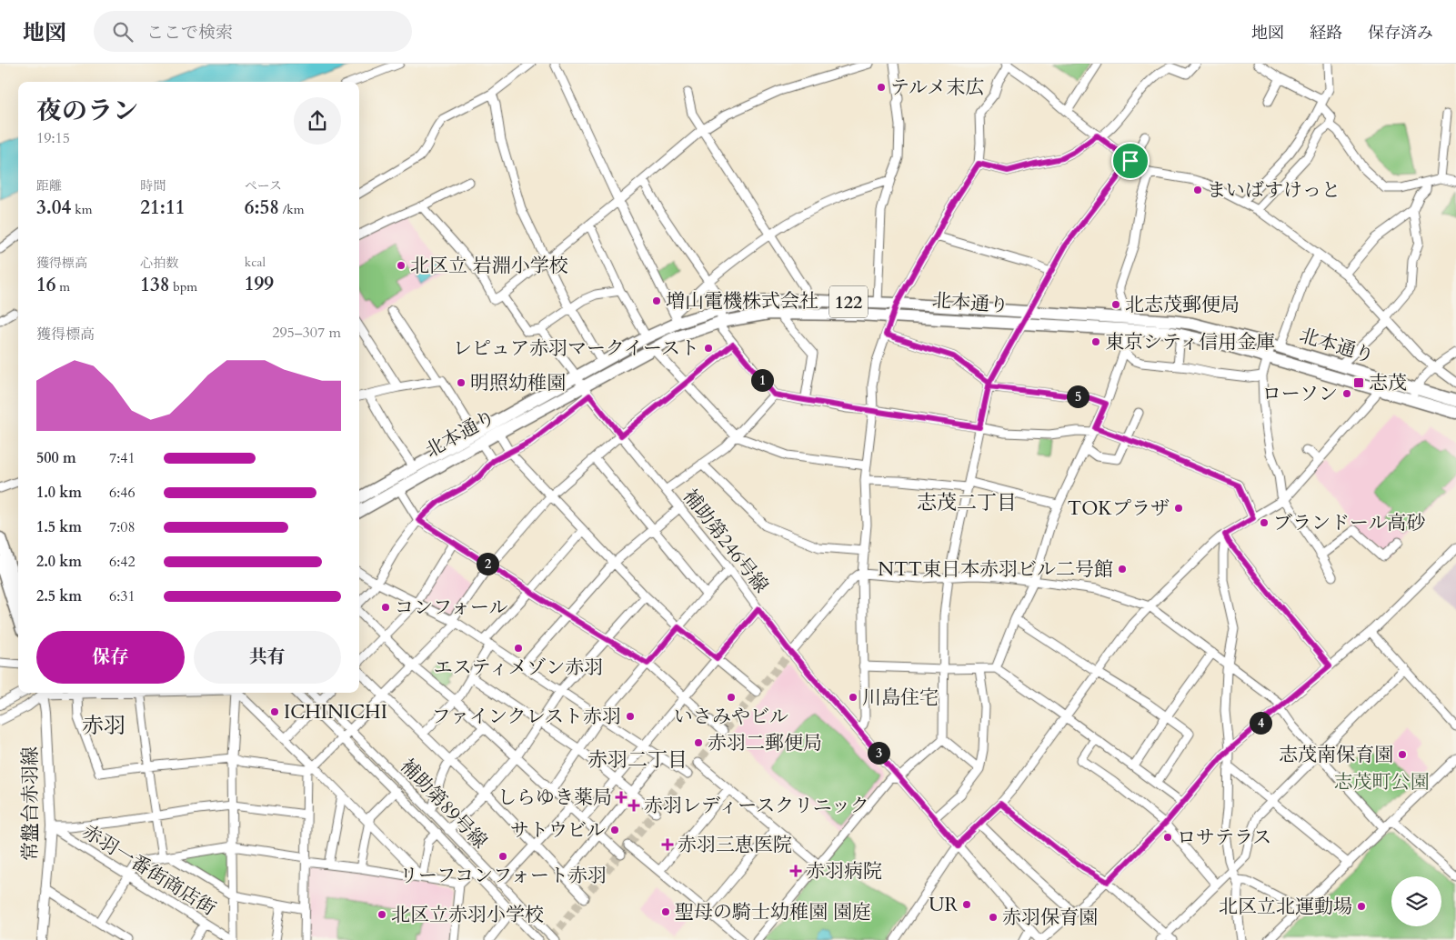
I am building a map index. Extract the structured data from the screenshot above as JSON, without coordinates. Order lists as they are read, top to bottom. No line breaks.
{"streets":{"highway":["122","北本通り"],"main road":["常盤台赤羽線"],"street":["補助第246号線","補助第89号線","赤羽一番街商店街"]},"crossings":[["北本通り","補助第246号線"],["常盤台赤羽線","赤羽一番街商店街"]],"districts":["志茂二丁目","赤羽","赤羽二丁目"],"parks":["志茂町公園"],"places":{"other":["テルメ末広","まいばすけっと","北区立 岩淵小学校","増山電機株式会社","北志茂郵便局","東京シティ信用金庫","レピュア赤羽マークイースト","明照幼稚園","ローソン","TOKプラザ","ブランドール高砂","NTT東日本赤羽ビル二号館","コンフォール","エスティメゾン赤羽","いさみやビル","川島住宅","ICHINICHI","ファインクレスト赤羽","赤羽二郵便局","志茂南保育園","サトウビル","ロサテラス","リーフコンフォート赤羽","UR","北区立北運動場","聖母の騎士幼稚園 園庭","北区立赤羽小学校","赤羽保育園"],"transit":["志茂"],"health":["しらゆき薬局","赤羽レディースクリニック","赤羽三恵医院","赤羽病院"]},"page":{"header":"地図","search":"ここで検索","nav":["地図","経路","保存済み"],"heading":["夜のラン","19:15"],"stats":[["距離","3.04 km"],["時間","21:11"],["ペース","6:58 /km"],["獲得標高","16 m"],["心拍数","138 bpm"],["kcal","199"]],"chart":["獲得標高","295–307 m"],"pins":["1","5","2","4","3"],"list":[{"name":"500 m","note":"7:41"},{"name":"1.0 km","note":"6:46"},{"name":"1.5 km","note":"7:08"},{"name":"2.0 km","note":"6:42"},{"name":"2.5 km","note":"6:31"}],"buttons":["保存","共有"]}}
